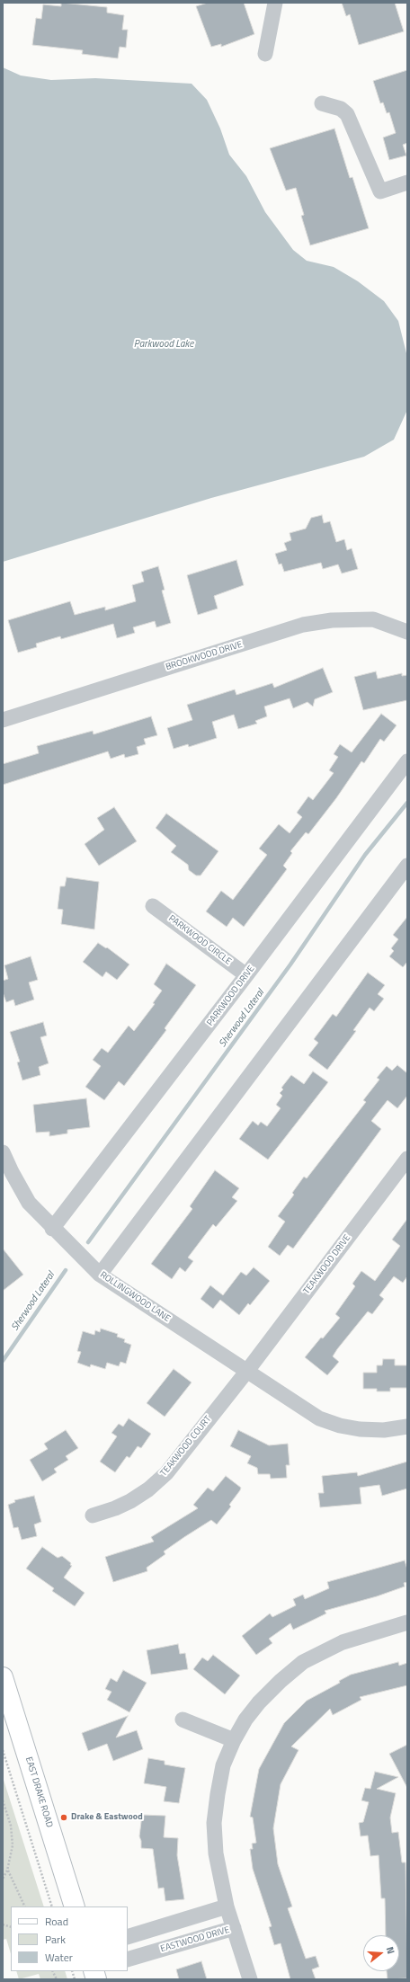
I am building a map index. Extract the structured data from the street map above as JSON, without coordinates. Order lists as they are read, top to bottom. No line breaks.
{"streets":{"main road":["EAST DRAKE ROAD"],"street":["BROOKWOOD DRIVE","PARKWOOD CIRCLE","PARKWOOD DRIVE","TEAKWOOD DRIVE","ROLLINGWOOD LANE","TEAKWOOD COURT","EASTWOOD DRIVE"]},"crossings":[["PARKWOOD CIRCLE","PARKWOOD DRIVE"],["PARKWOOD DRIVE","ROLLINGWOOD LANE"],["TEAKWOOD DRIVE","ROLLINGWOOD LANE"],["TEAKWOOD DRIVE","TEAKWOOD COURT"],["ROLLINGWOOD LANE","TEAKWOOD COURT"]],"water":["Parkwood Lake","Sherwood Lateral"],"places":["Drake & Eastwood"],"legend":["Road","Park","Water"],"north":"right"}
